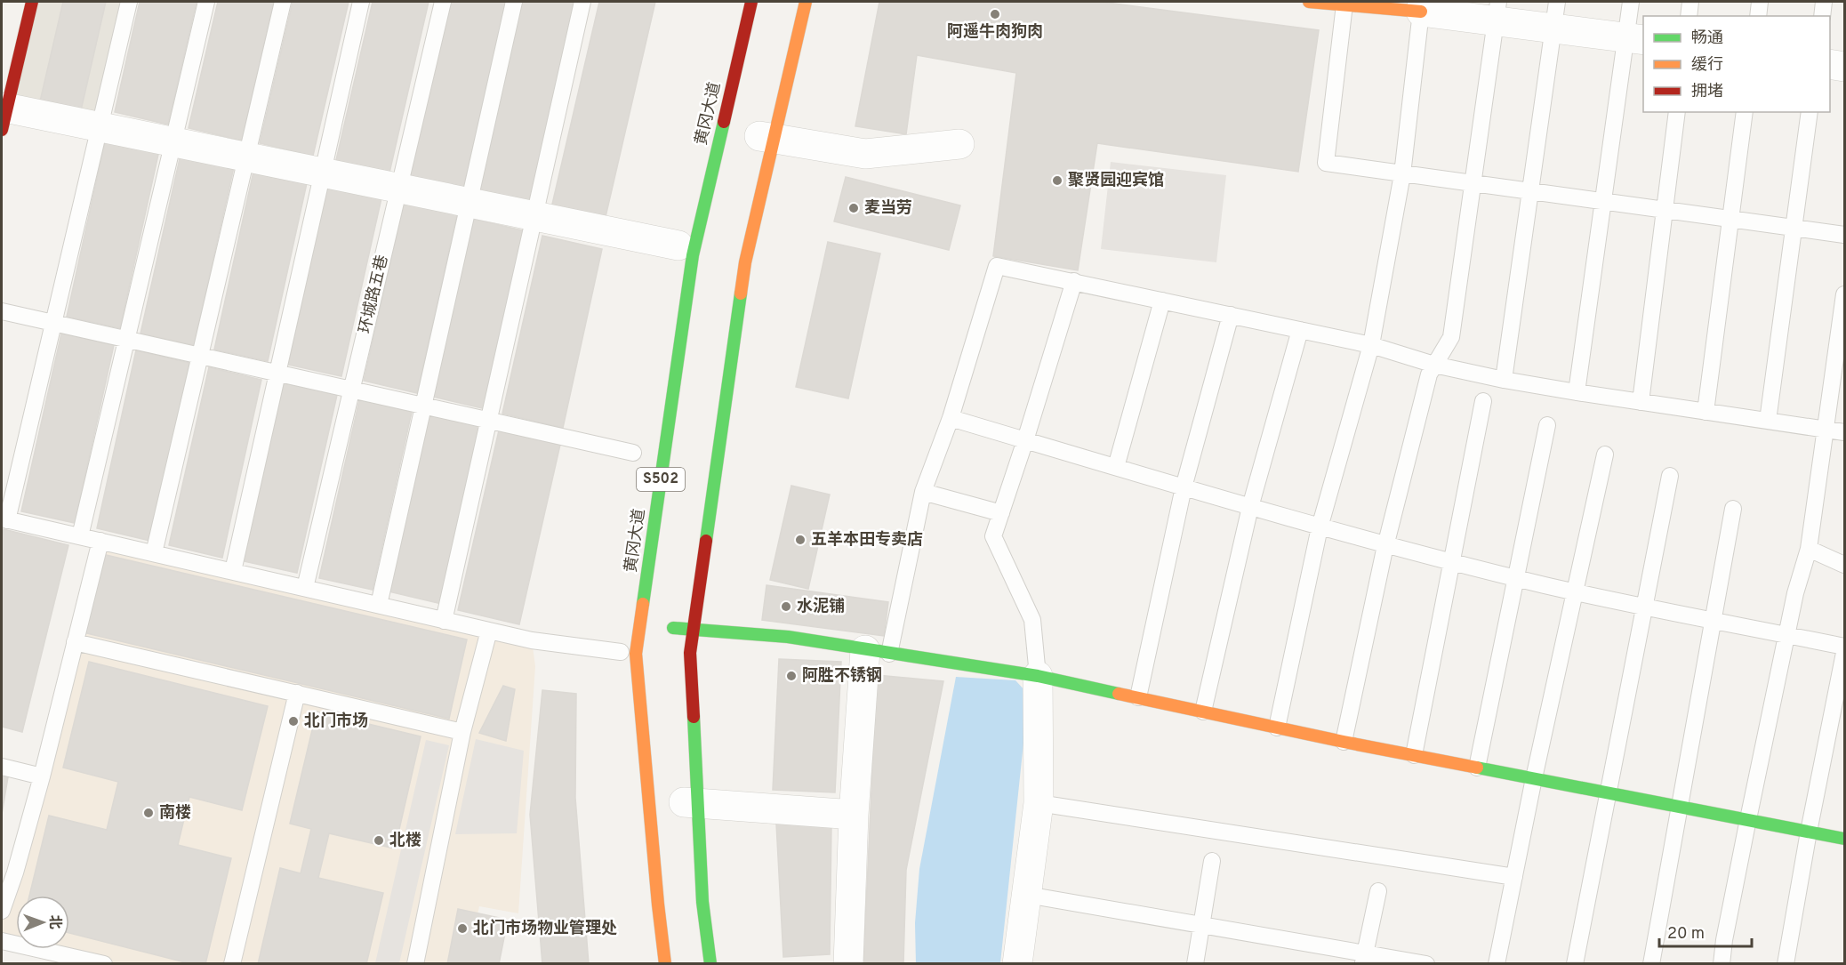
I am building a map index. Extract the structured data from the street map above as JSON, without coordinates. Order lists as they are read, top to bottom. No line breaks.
{"streets":{"main road":["黄冈大道","S502"],"lane":["环城路五巷"]},"places":["阿遥牛肉狗肉","聚贤园迎宾馆","麦当劳","五羊本田专卖店","水泥铺","阿胜不锈钢","北门市场","南楼","北楼","北门市场物业管理处"],"legend":["畅通","缓行","拥堵"],"scale_bar":"20 m","north":"right"}
